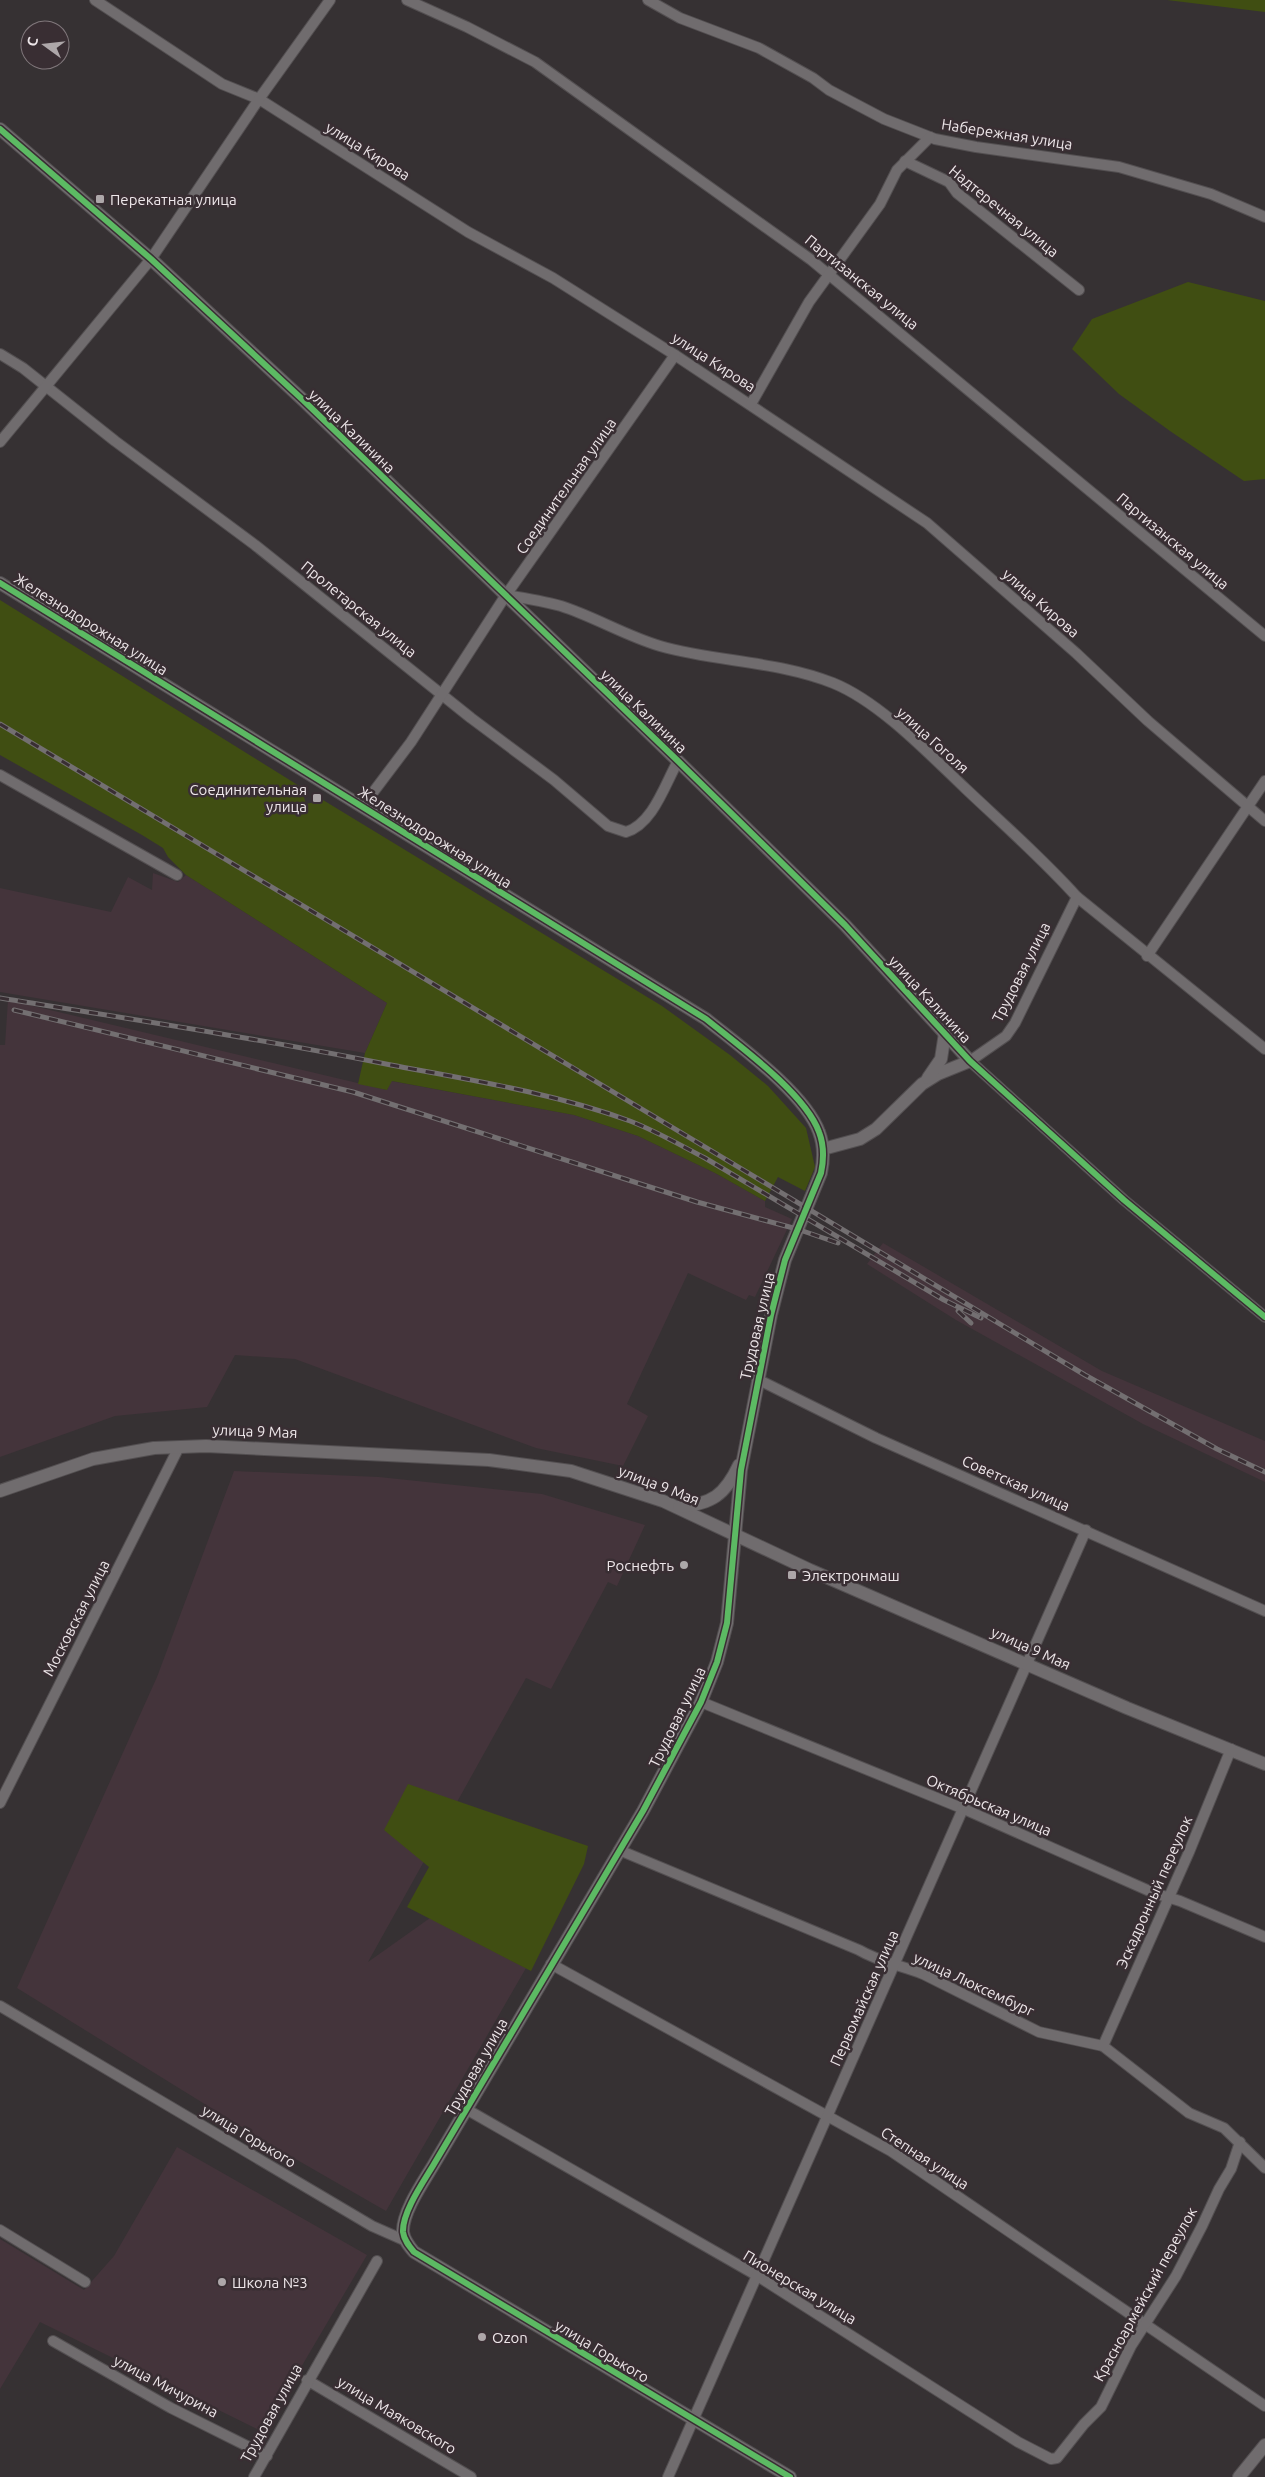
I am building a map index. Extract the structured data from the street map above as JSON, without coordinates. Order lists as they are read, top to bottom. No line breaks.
{"streets":{"street":["Набережная улица","улица Кирова","Надтеречная улица","Партизанская улица","улица Калинина","Соединительная улица","Пролетарская улица","Железнодорожная улица","улица Гоголя","Трудовая улица","улица 9 Мая","Советская улица","Московская улица","Октябрьская улица","Эскадронный переулок","улица Люксембург","Первомайская улица","улица Горького","Степная улица","Пионерская улица","Красноармейский переулок","улица Мичурина","улица Маяковского"]},"crossings":[["улица Кирова","Соединительная улица"],["улица Калинина","Соединительная улица"],["улица Калинина","Пролетарская улица"],["улица Калинина","улица Гоголя"],["улица Калинина","Трудовая улица"],["Соединительная улица","Пролетарская улица"],["Соединительная улица","Железнодорожная улица"],["Соединительная улица","улица Гоголя"],["Железнодорожная улица","Трудовая улица"],["улица Гоголя","Трудовая улица"],["Трудовая улица","улица 9 Мая"],["Трудовая улица","Советская улица"],["Трудовая улица","Октябрьская улица"],["Трудовая улица","улица Люксембург"],["Трудовая улица","улица Горького"],["Трудовая улица","Степная улица"],["Трудовая улица","Пионерская улица"],["Трудовая улица","улица Мичурина"],["Трудовая улица","улица Маяковского"],["улица 9 Мая","Московская улица"],["улица 9 Мая","Эскадронный переулок"],["улица 9 Мая","Первомайская улица"],["Советская улица","Первомайская улица"],["Октябрьская улица","Эскадронный переулок"],["Октябрьская улица","Первомайская улица"],["Эскадронный переулок","улица Люксембург"],["улица Люксембург","Первомайская улица"],["улица Люксембург","Красноармейский переулок"],["Первомайская улица","улица Горького"],["Первомайская улица","Степная улица"],["Первомайская улица","Пионерская улица"],["Степная улица","Красноармейский переулок"],["Пионерская улица","Красноармейский переулок"]],"places":{"transit":["Перекатная улица","Соединительная улица","Электронмаш"],"other":["Роснефть","Школа №3","Ozon"]},"north":"left"}
